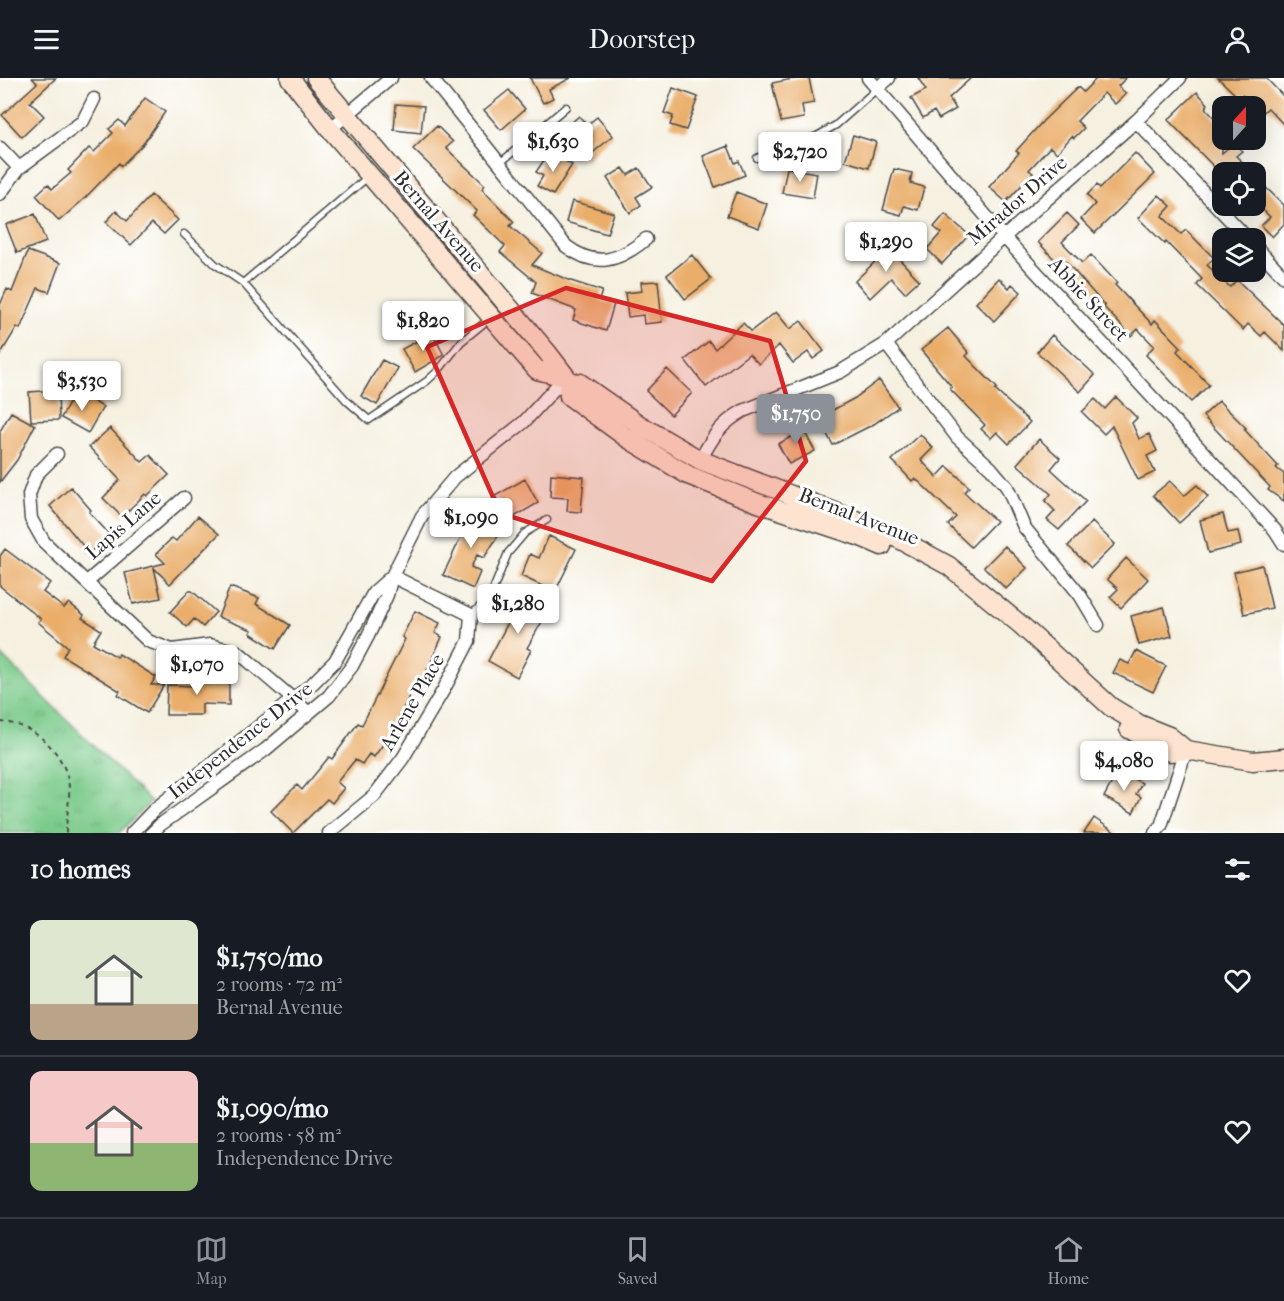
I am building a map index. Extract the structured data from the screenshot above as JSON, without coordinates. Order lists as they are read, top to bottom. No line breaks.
{"streets":{"main road":["Bernal Avenue"],"street":["Mirador Drive","Abbie Street","Lapis Lane","Arlene Place","Independence Drive"]},"crossings":[["Mirador Drive","Bernal Avenue"],["Mirador Drive","Abbie Street"],["Bernal Avenue","Independence Drive"]],"north":"top","page":{"header":"Doorstep","price":["$1,630","$2,720","$1,290","$1,820","$3,530","$1,750","$1,090","$1,280","$1,070","$4,080"],"heading":"10 homes","list":[{"name":"$1,750/mo","note":"2 rooms · 72 m² · Bernal Avenue"},{"name":"$1,090/mo","note":"2 rooms · 58 m² · Independence Drive"}],"tabs":["Map","Saved","Home"]}}
